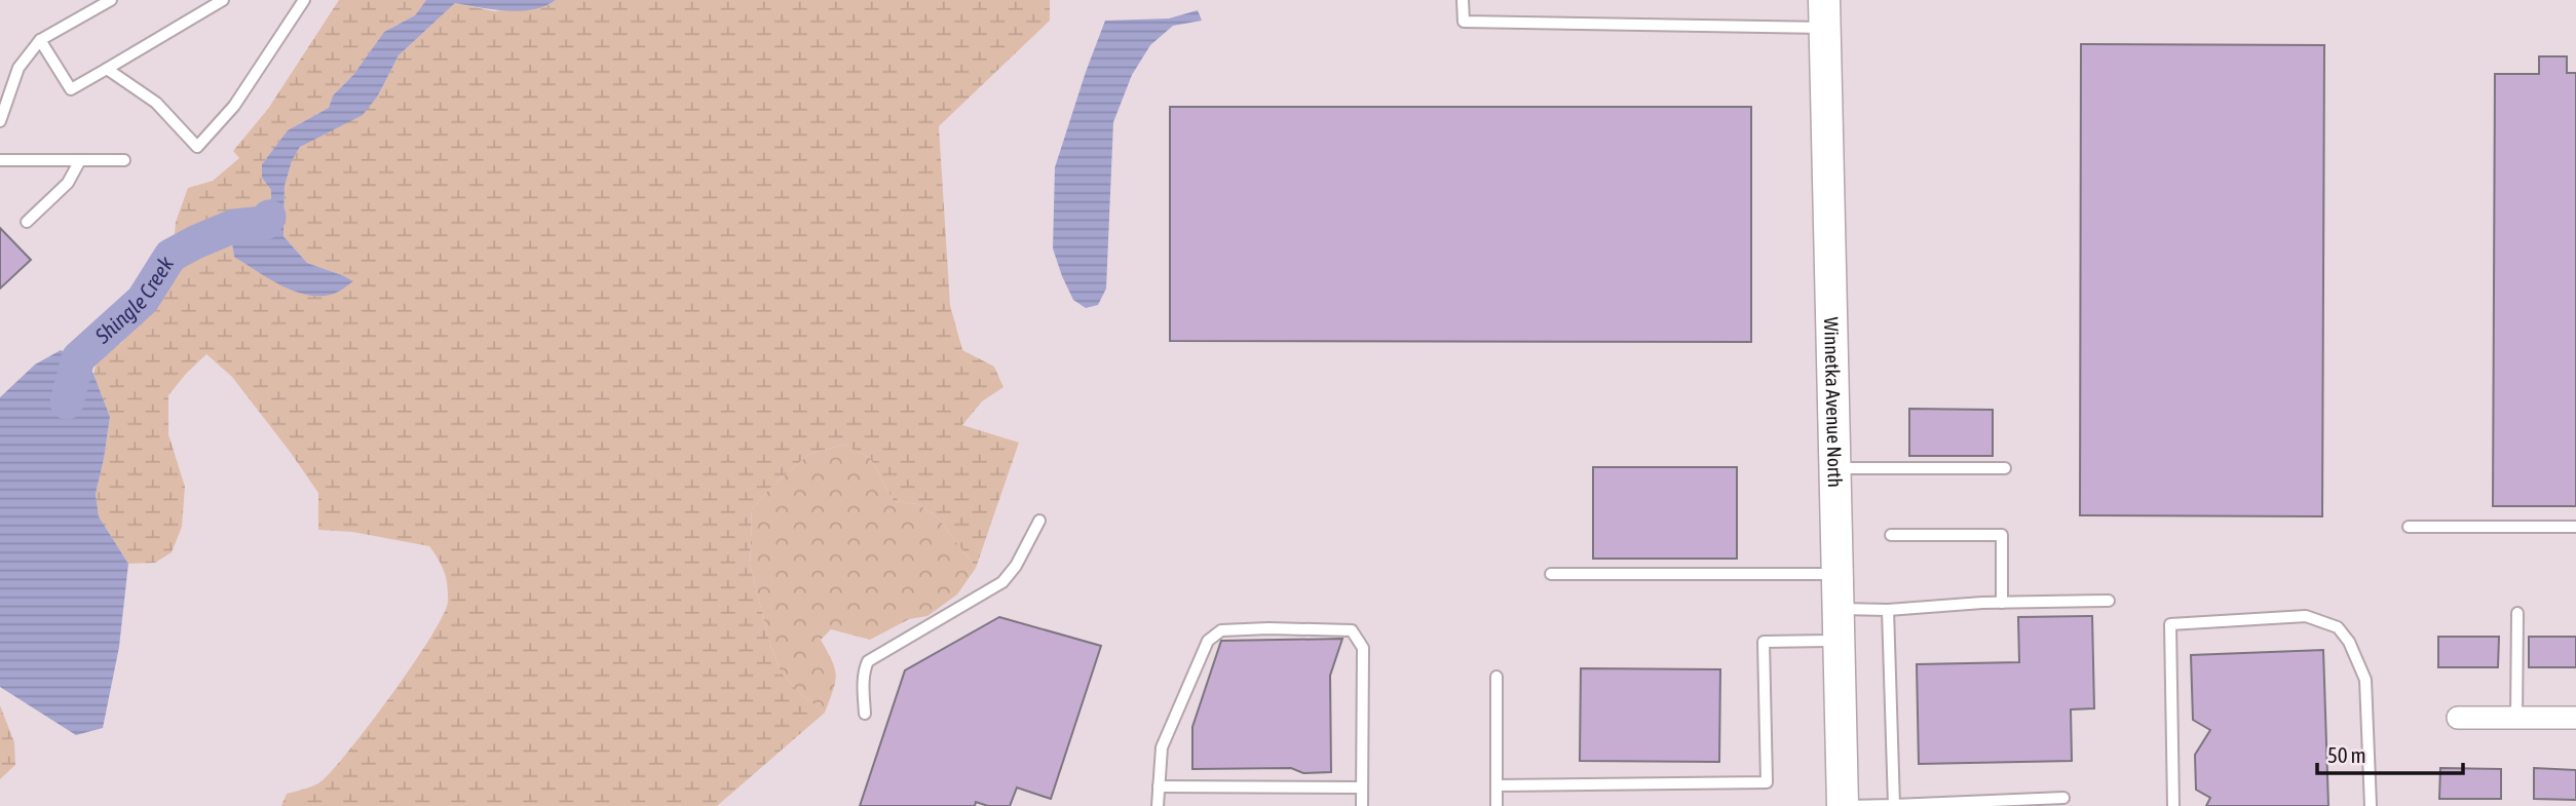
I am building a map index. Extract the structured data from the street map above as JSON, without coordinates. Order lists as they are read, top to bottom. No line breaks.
{"streets":{"street":["Winnetka Avenue North"]},"water":["Shingle Creek"],"scale_bar":"50 m"}
